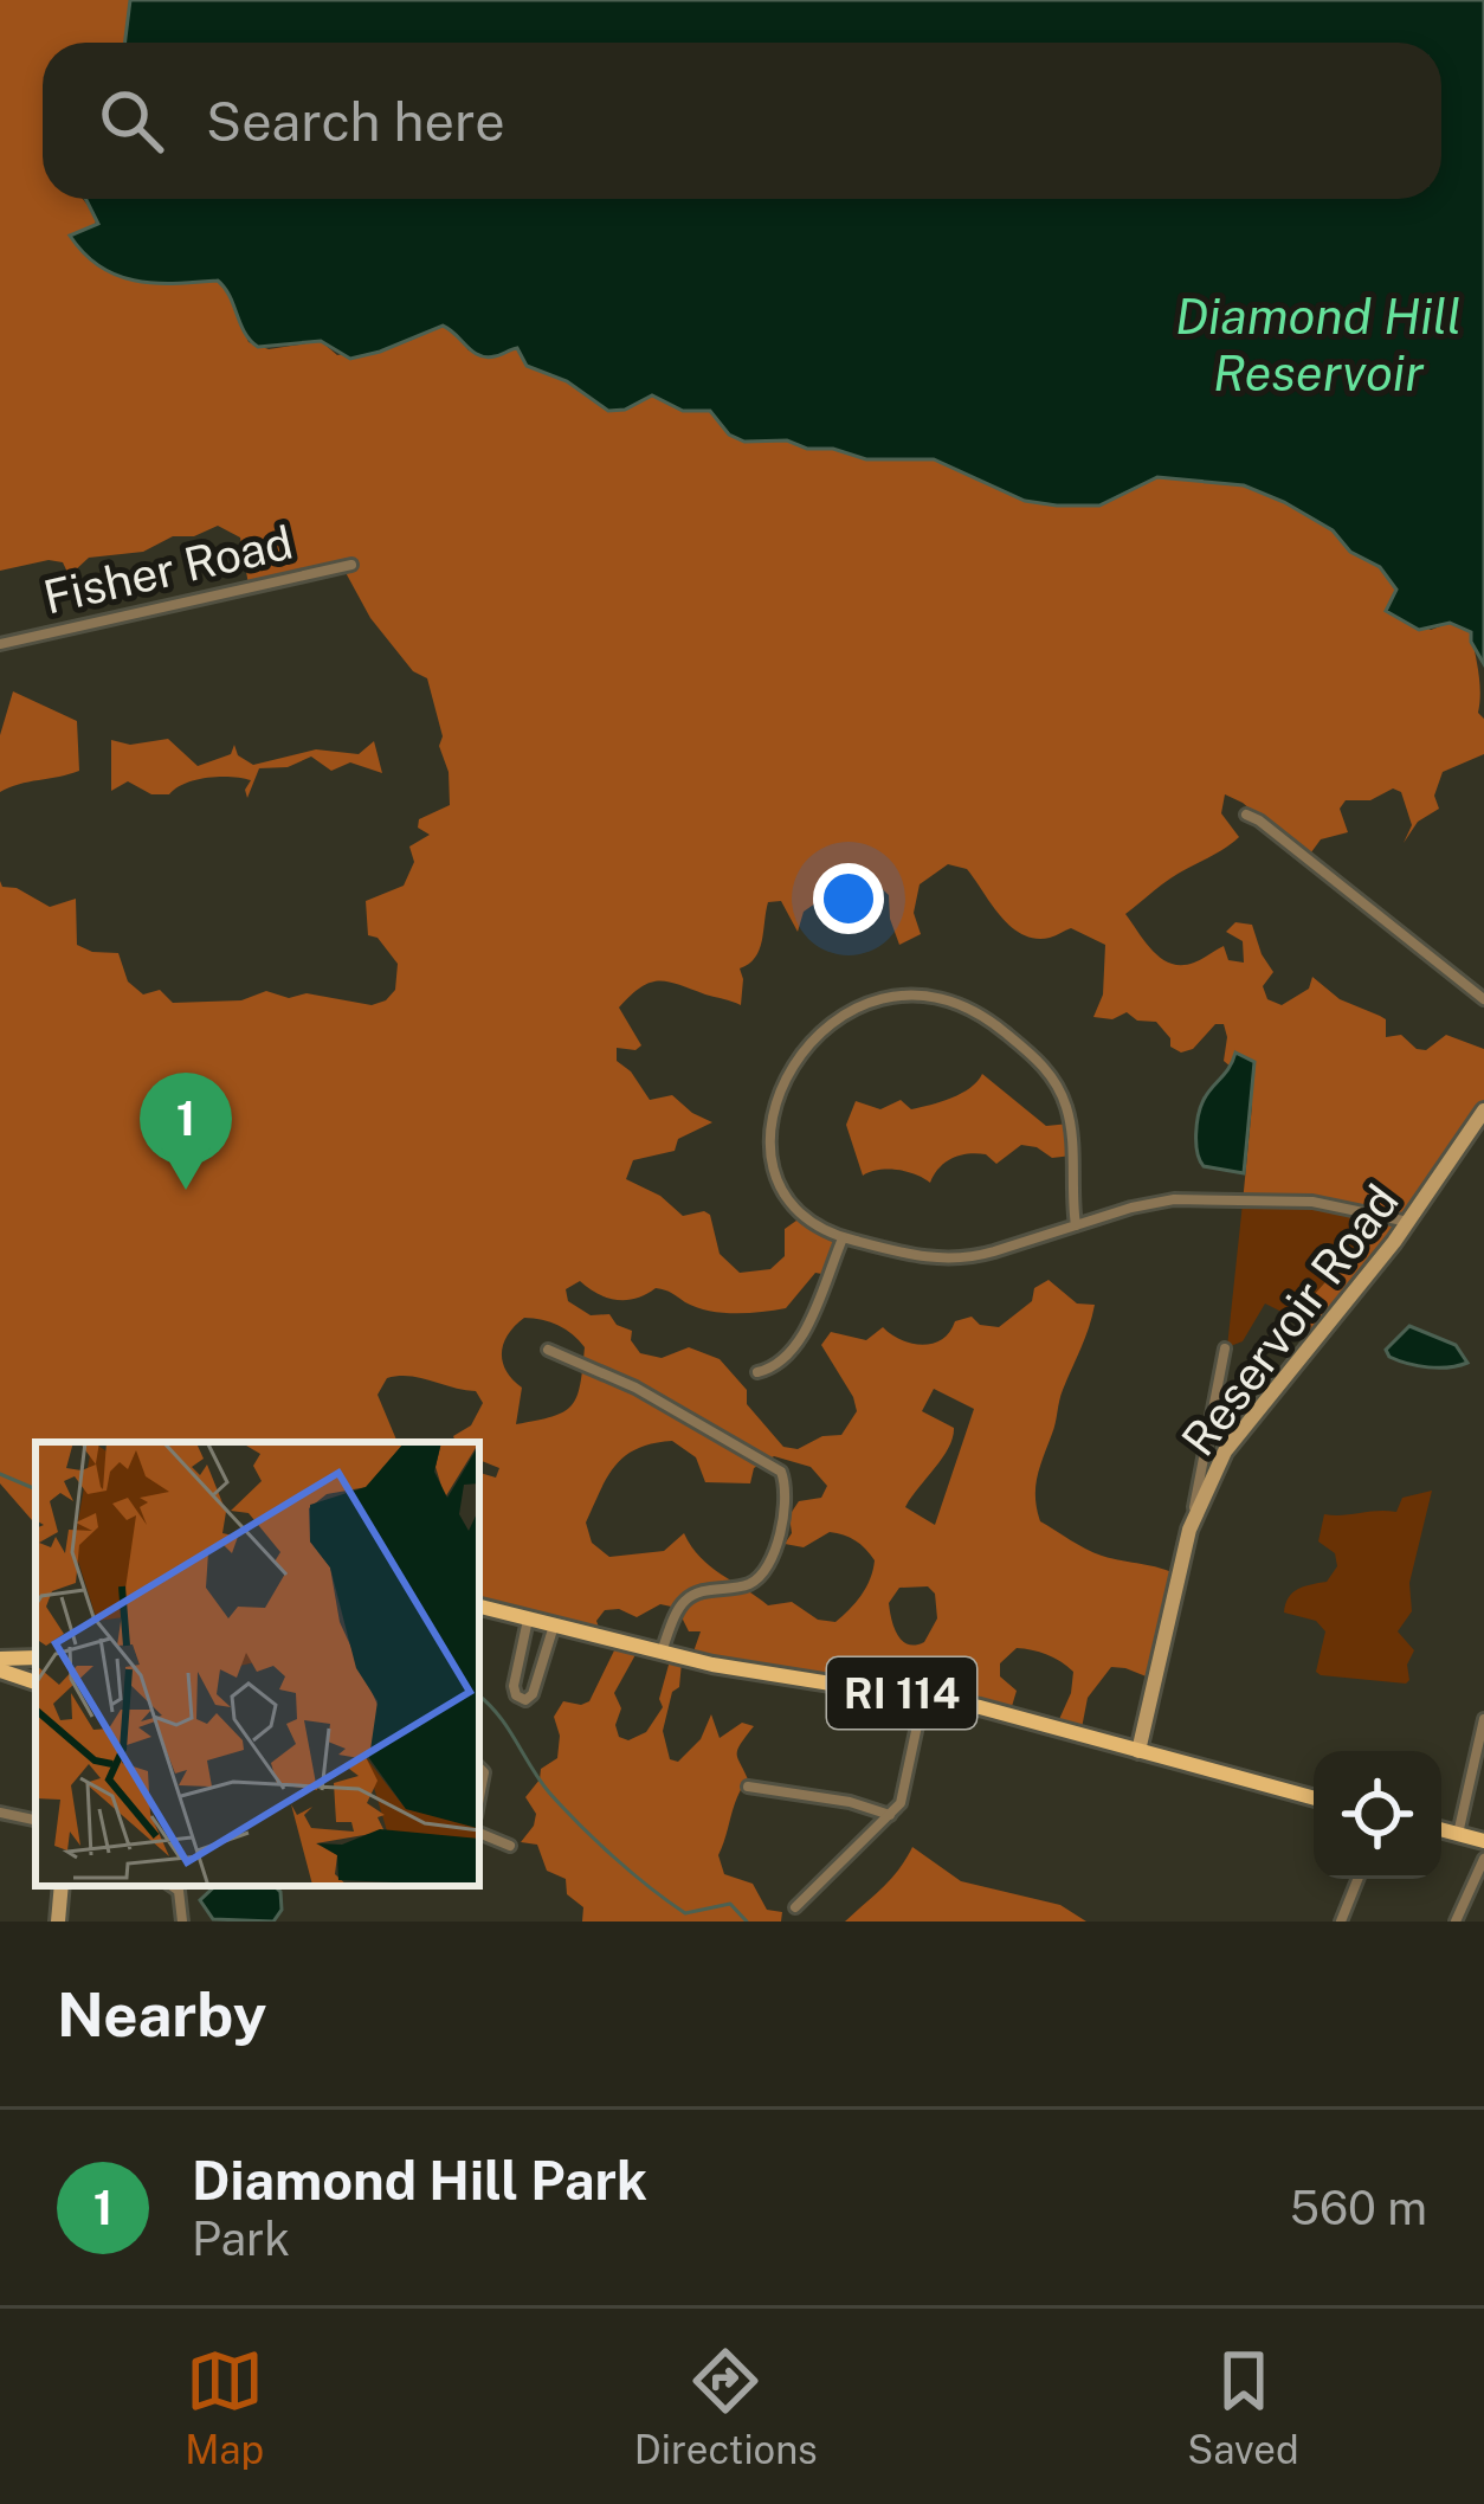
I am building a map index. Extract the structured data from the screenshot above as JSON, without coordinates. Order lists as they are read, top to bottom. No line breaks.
{"streets":{"main road":["RI 114"],"street":["Fisher Road","Reservoir Road"]},"crossings":[["Reservoir Road","RI 114"]],"water":["Diamond Hill Reservoir"],"page":{"search":"Search here","pins":"1","heading":"Nearby","list":[{"mark":"1","name":"Diamond Hill Park","note":"Park","value":"560 m"}],"nav":["Map","Directions","Saved"]}}
